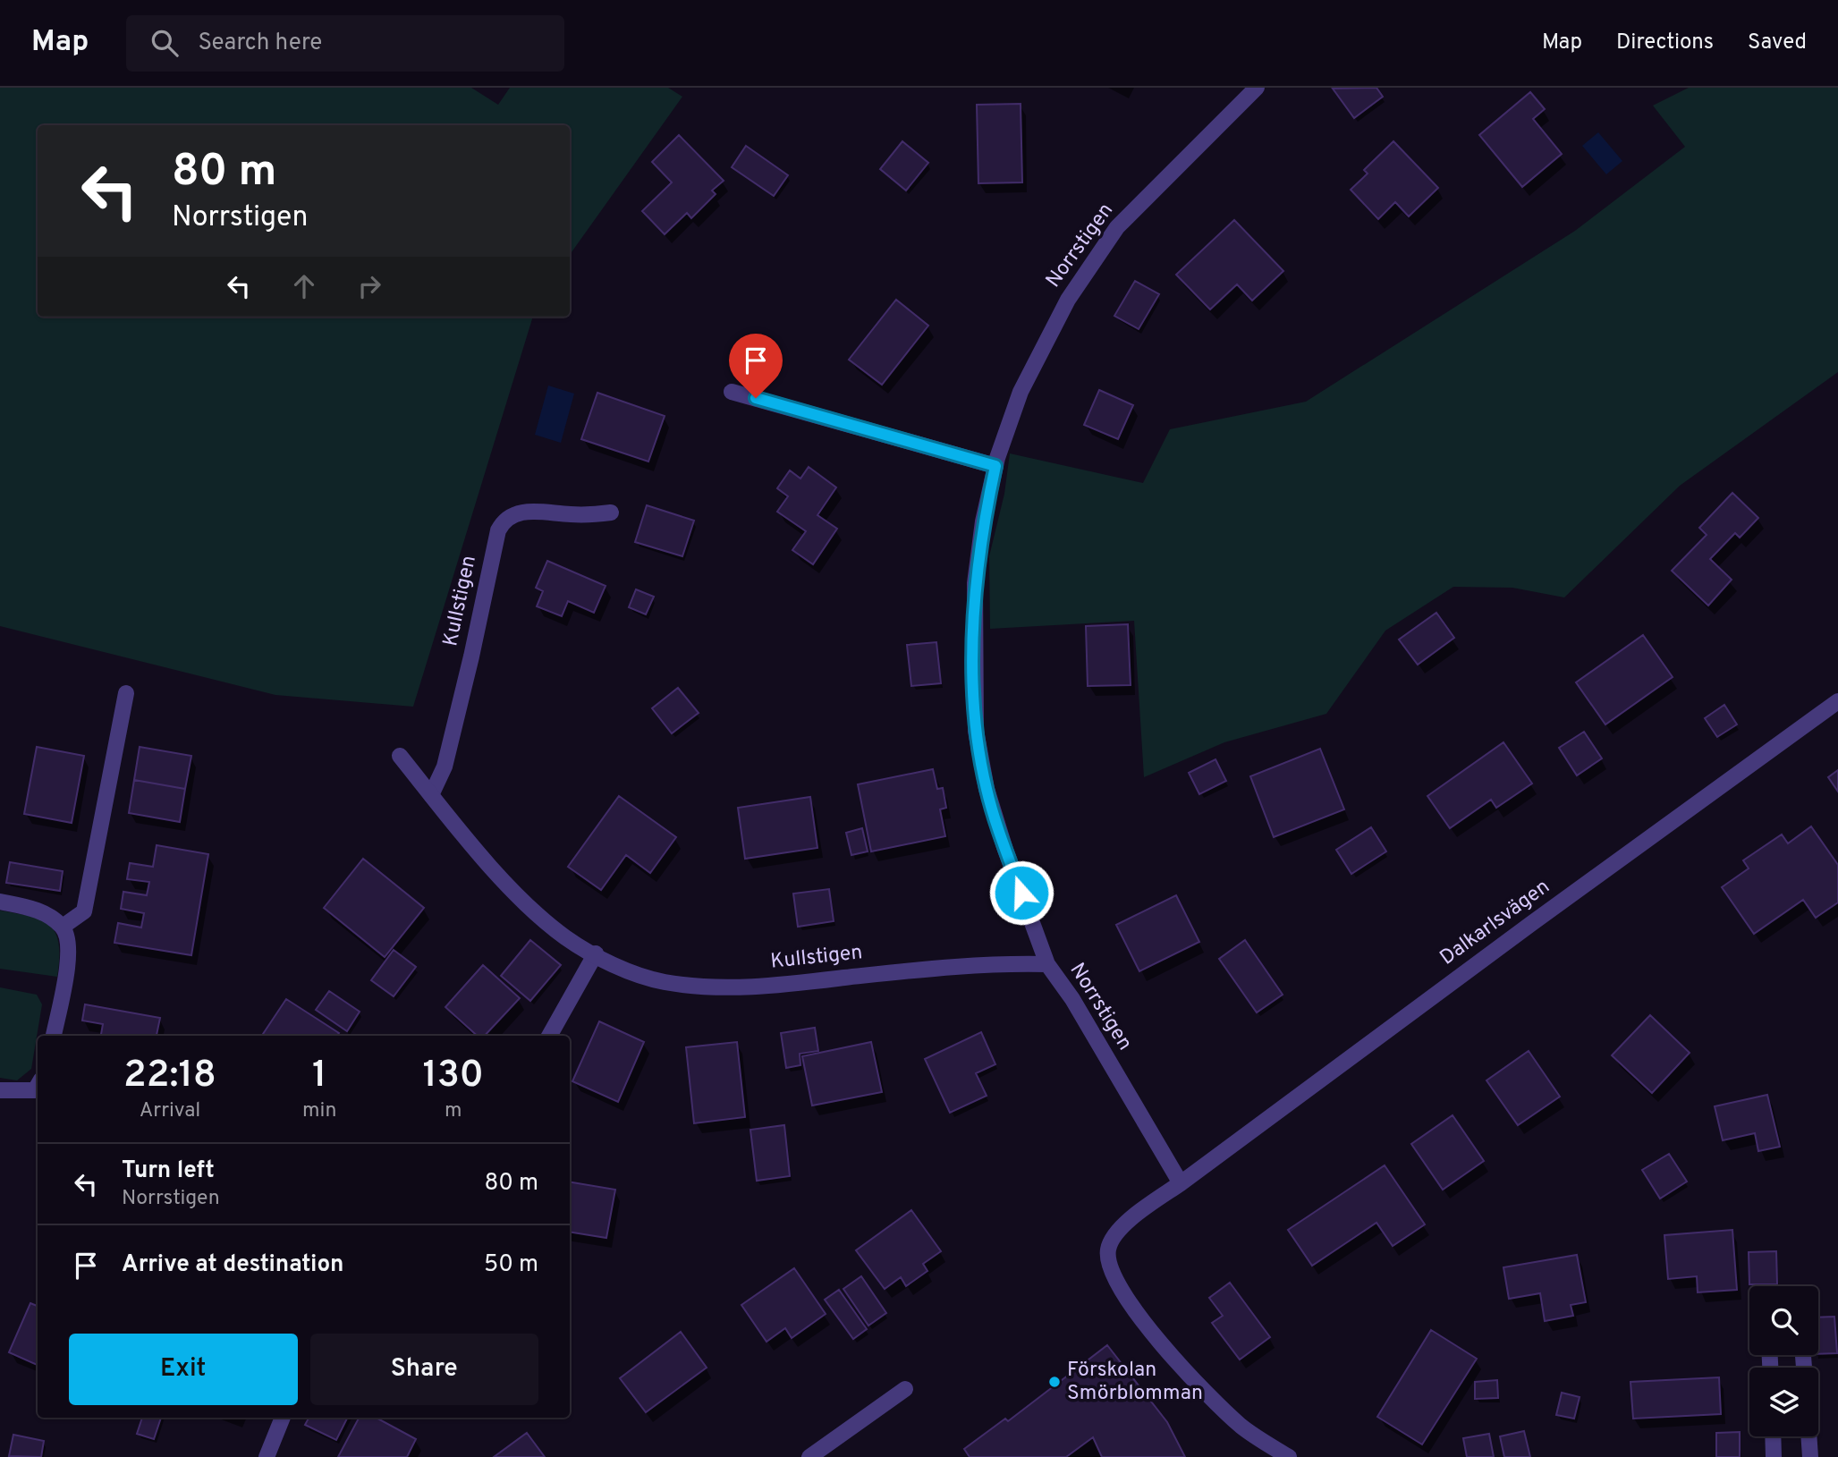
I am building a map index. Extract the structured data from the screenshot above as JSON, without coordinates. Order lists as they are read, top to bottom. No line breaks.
{"streets":{"street":["Norrstigen","Kullstigen","Dalkarlsvägen"]},"crossings":[["Norrstigen","Kullstigen"],["Norrstigen","Dalkarlsvägen"]],"places":["Förskolan Smörblomman"],"page":{"header":"Map","search":"Search here","nav":["Map","Directions","Saved"],"turn":["80 m","Norrstigen"],"eta":["22:18","Arrival","1","min","130","m"],"list":[{"name":"Turn left","note":"Norrstigen","value":"80 m"},{"name":"Arrive at destination","value":"50 m"}],"buttons":["Exit","Share"]}}
